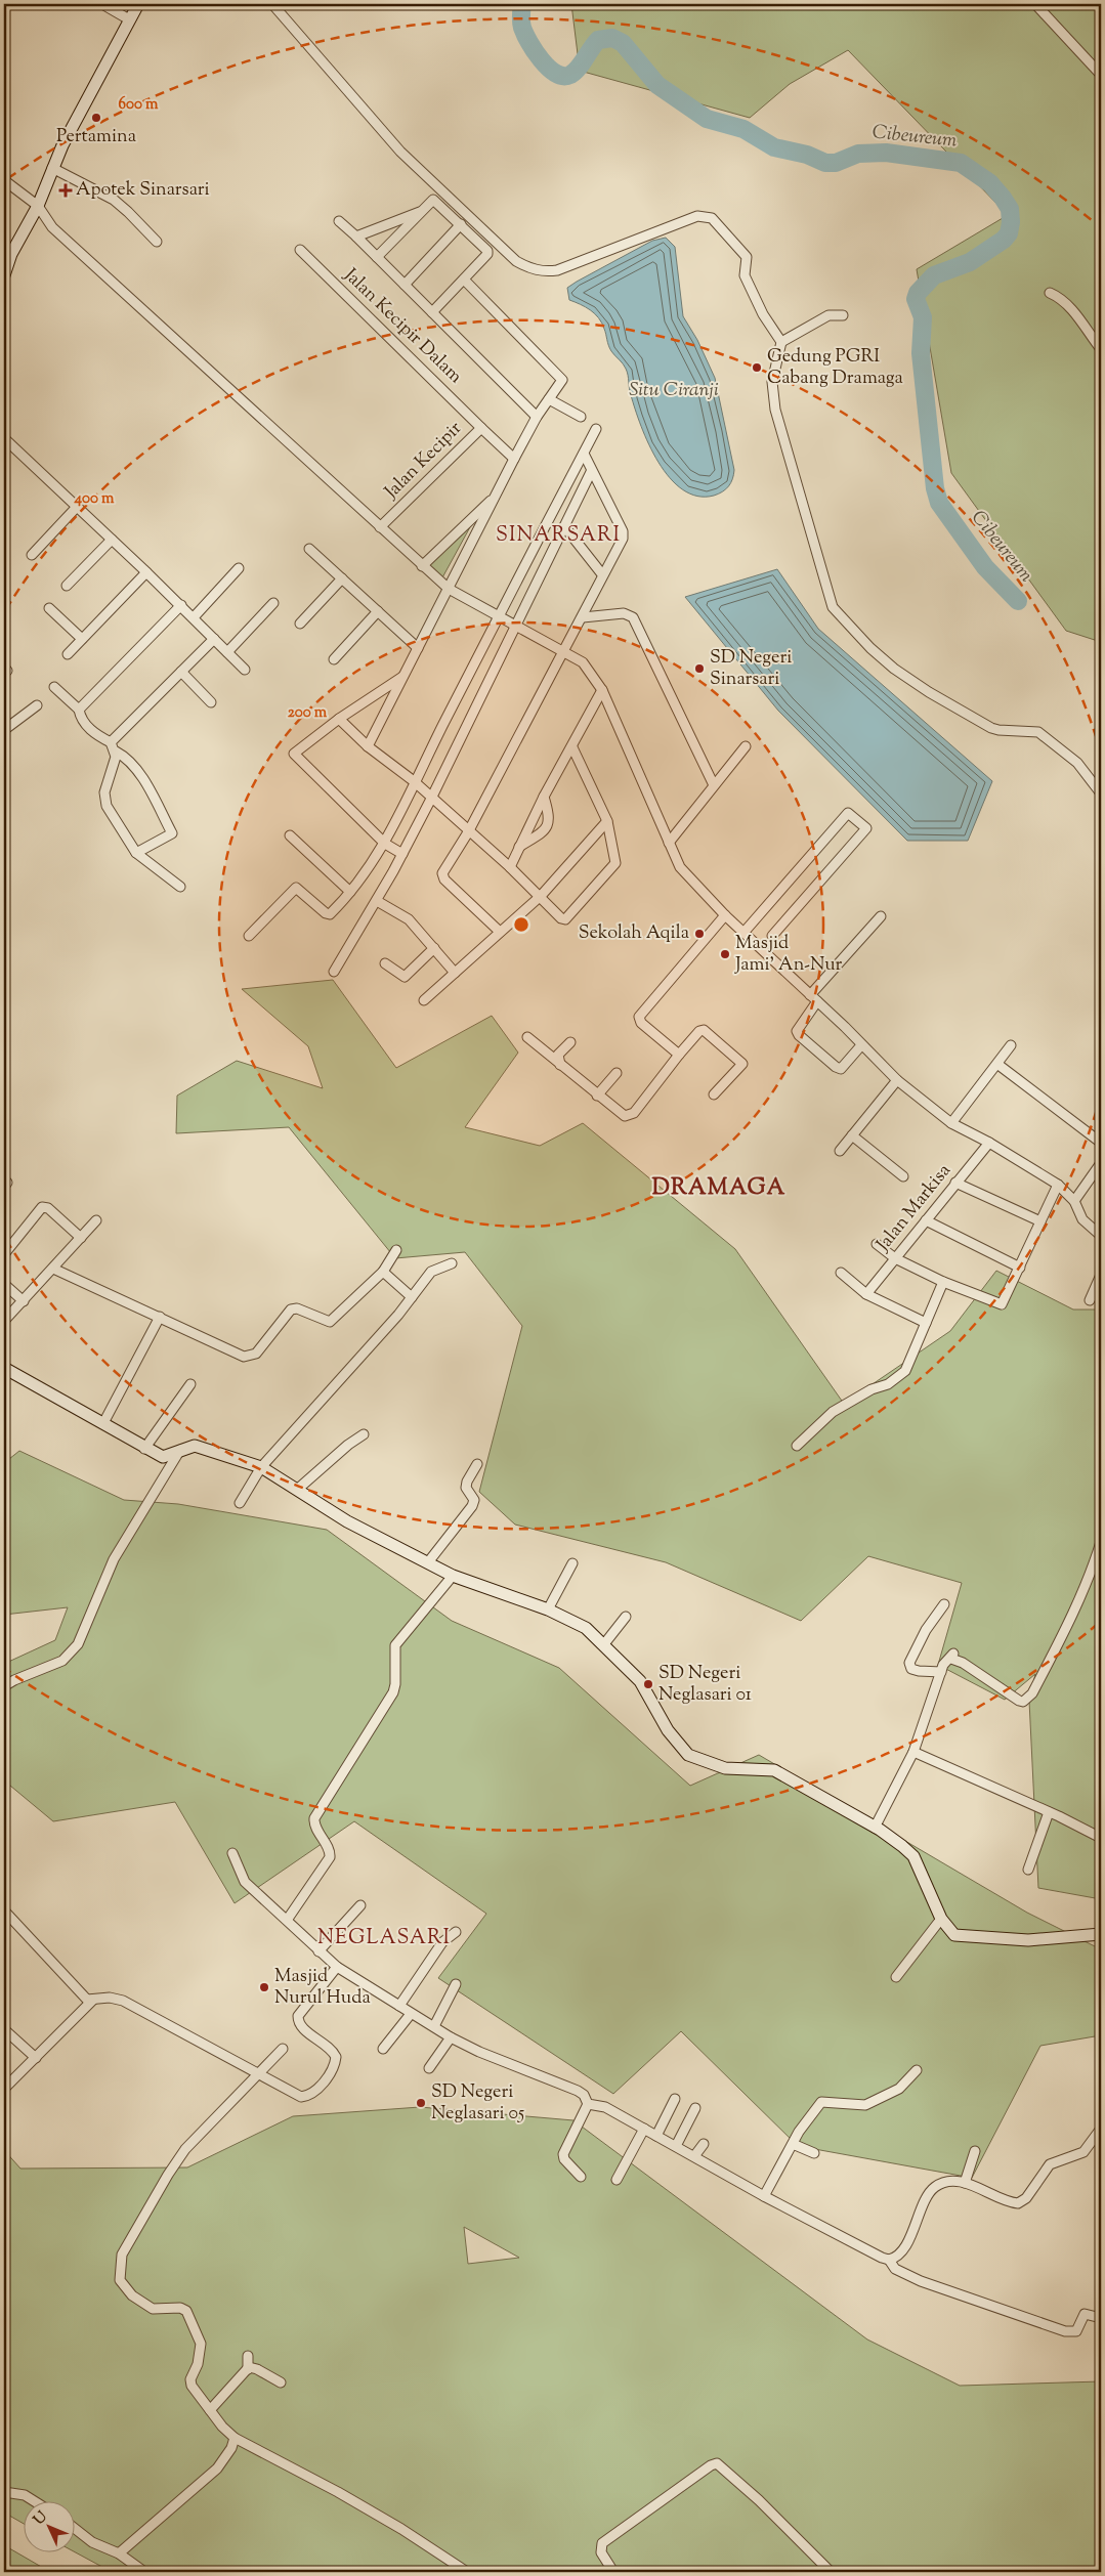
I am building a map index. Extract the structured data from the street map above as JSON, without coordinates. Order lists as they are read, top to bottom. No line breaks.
{"streets":{"street":["Jalan Kecipir Dalam","Jalan Kecipir","Jalan Markisa"]},"crossings":[["Jalan Kecipir Dalam","Jalan Kecipir"]],"districts":["SINARSARI","DRAMAGA","NEGLASARI"],"water":["Cibeureum","Situ Ciranji"],"places":{"other":["Pertamina","Gedung PGRI Cabang Dramaga","SD Negeri Sinarsari","Sekolah Aqila","Masjid Jami' An-Nur","SD Negeri Neglasari 01","Masjid Nurul Huda","SD Negeri Neglasari 05"],"health":["Apotek Sinarsari"]},"north":"top left","rings":["600 m","400 m","200 m"]}
